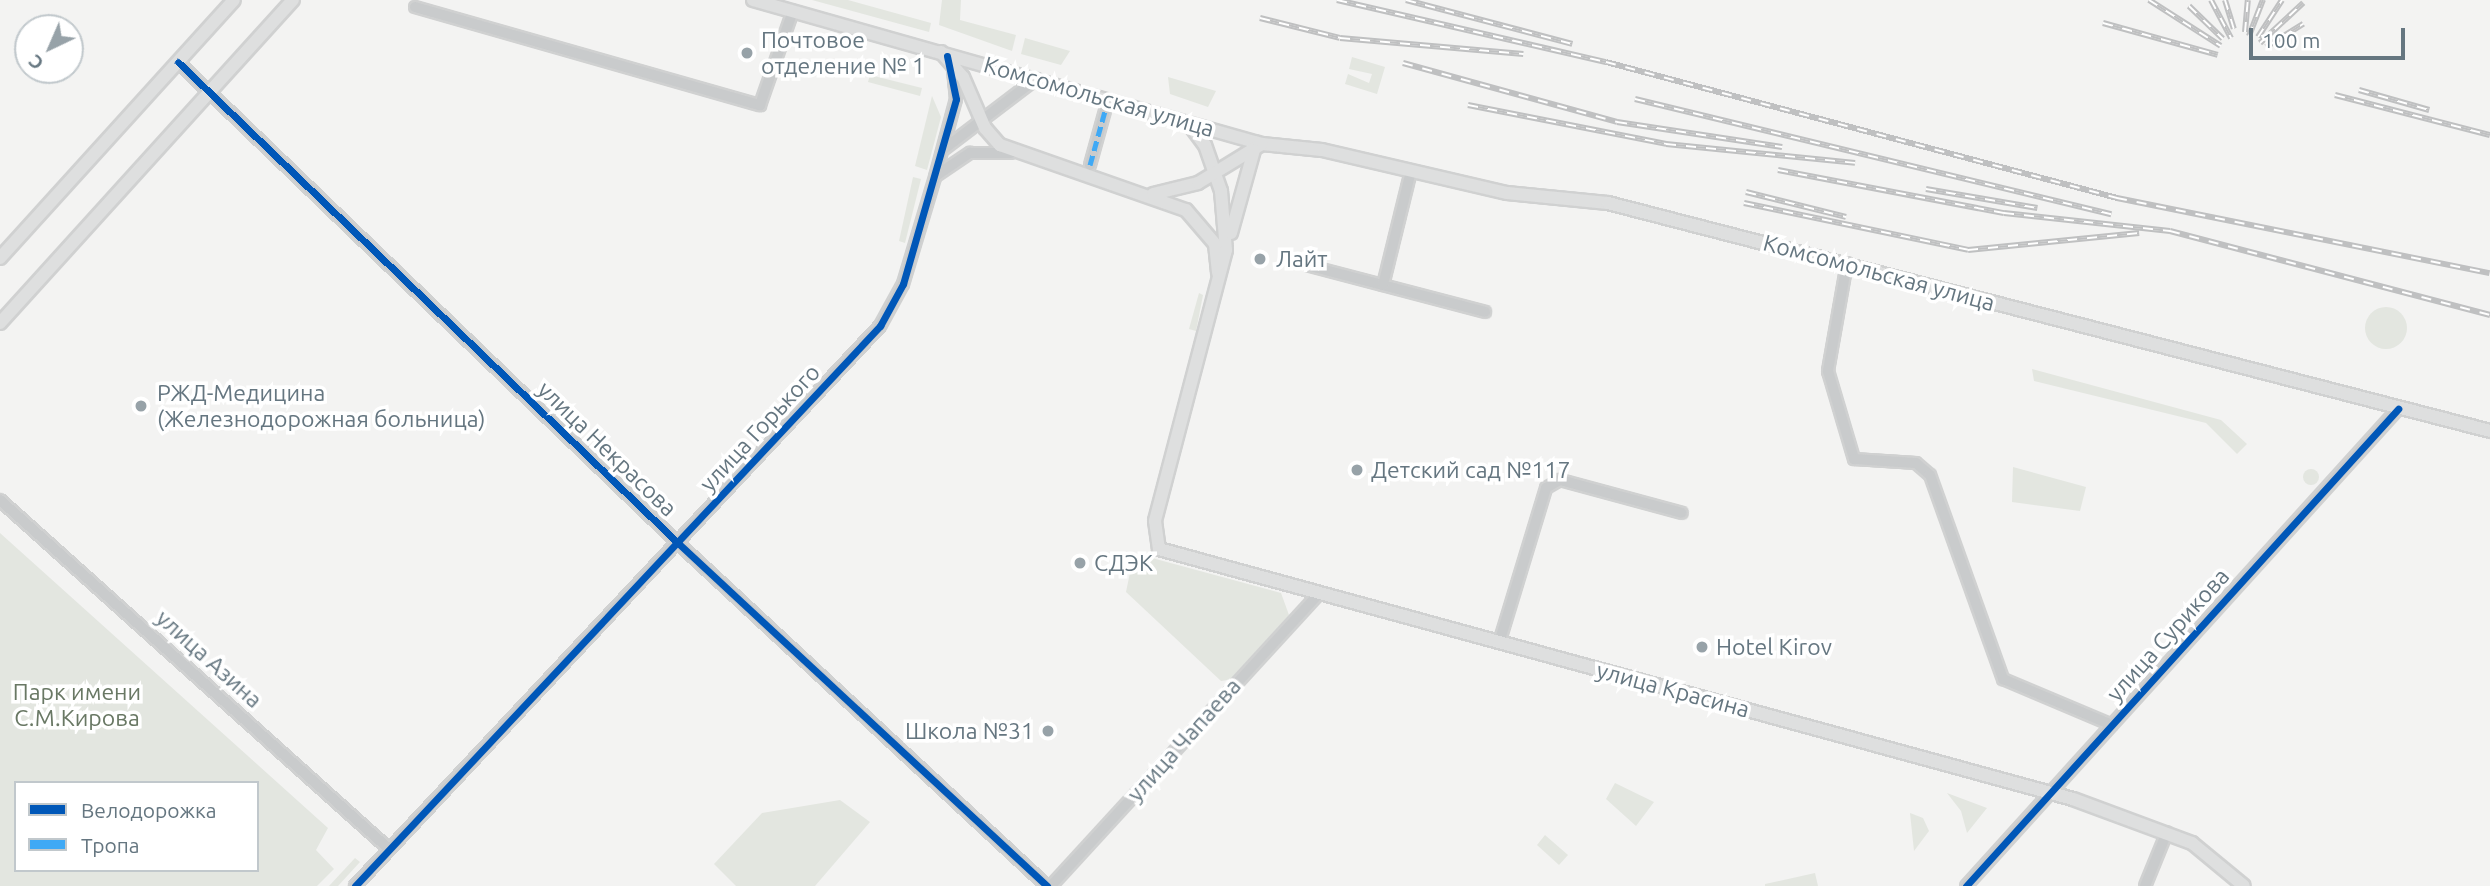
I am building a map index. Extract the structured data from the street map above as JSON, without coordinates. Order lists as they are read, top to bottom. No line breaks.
{"streets":{"main road":["Комсомольская улица","улица Красина"],"street":["улица Горького","улица Некрасова","улица Сурикова","улица Азина","улица Чапаева"]},"crossings":[["Комсомольская улица","улица Горького"],["Комсомольская улица","улица Сурикова"],["улица Горького","улица Некрасова"],["улица Горького","улица Азина"],["улица Некрасова","улица Чапаева"],["улица Сурикова","улица Красина"],["улица Красина","улица Чапаева"]],"parks":["Парк имени С.М.Кирова"],"places":["Почтовое отделение № 1","Лайт","РЖД-Медицина (Железнодорожная больница)","Детский сад №117","СДЭК","Hotel Kirov","Школа №31"],"legend":["Велодорожка","Тропа"],"scale_bar":"100 m","north":"bottom left"}
